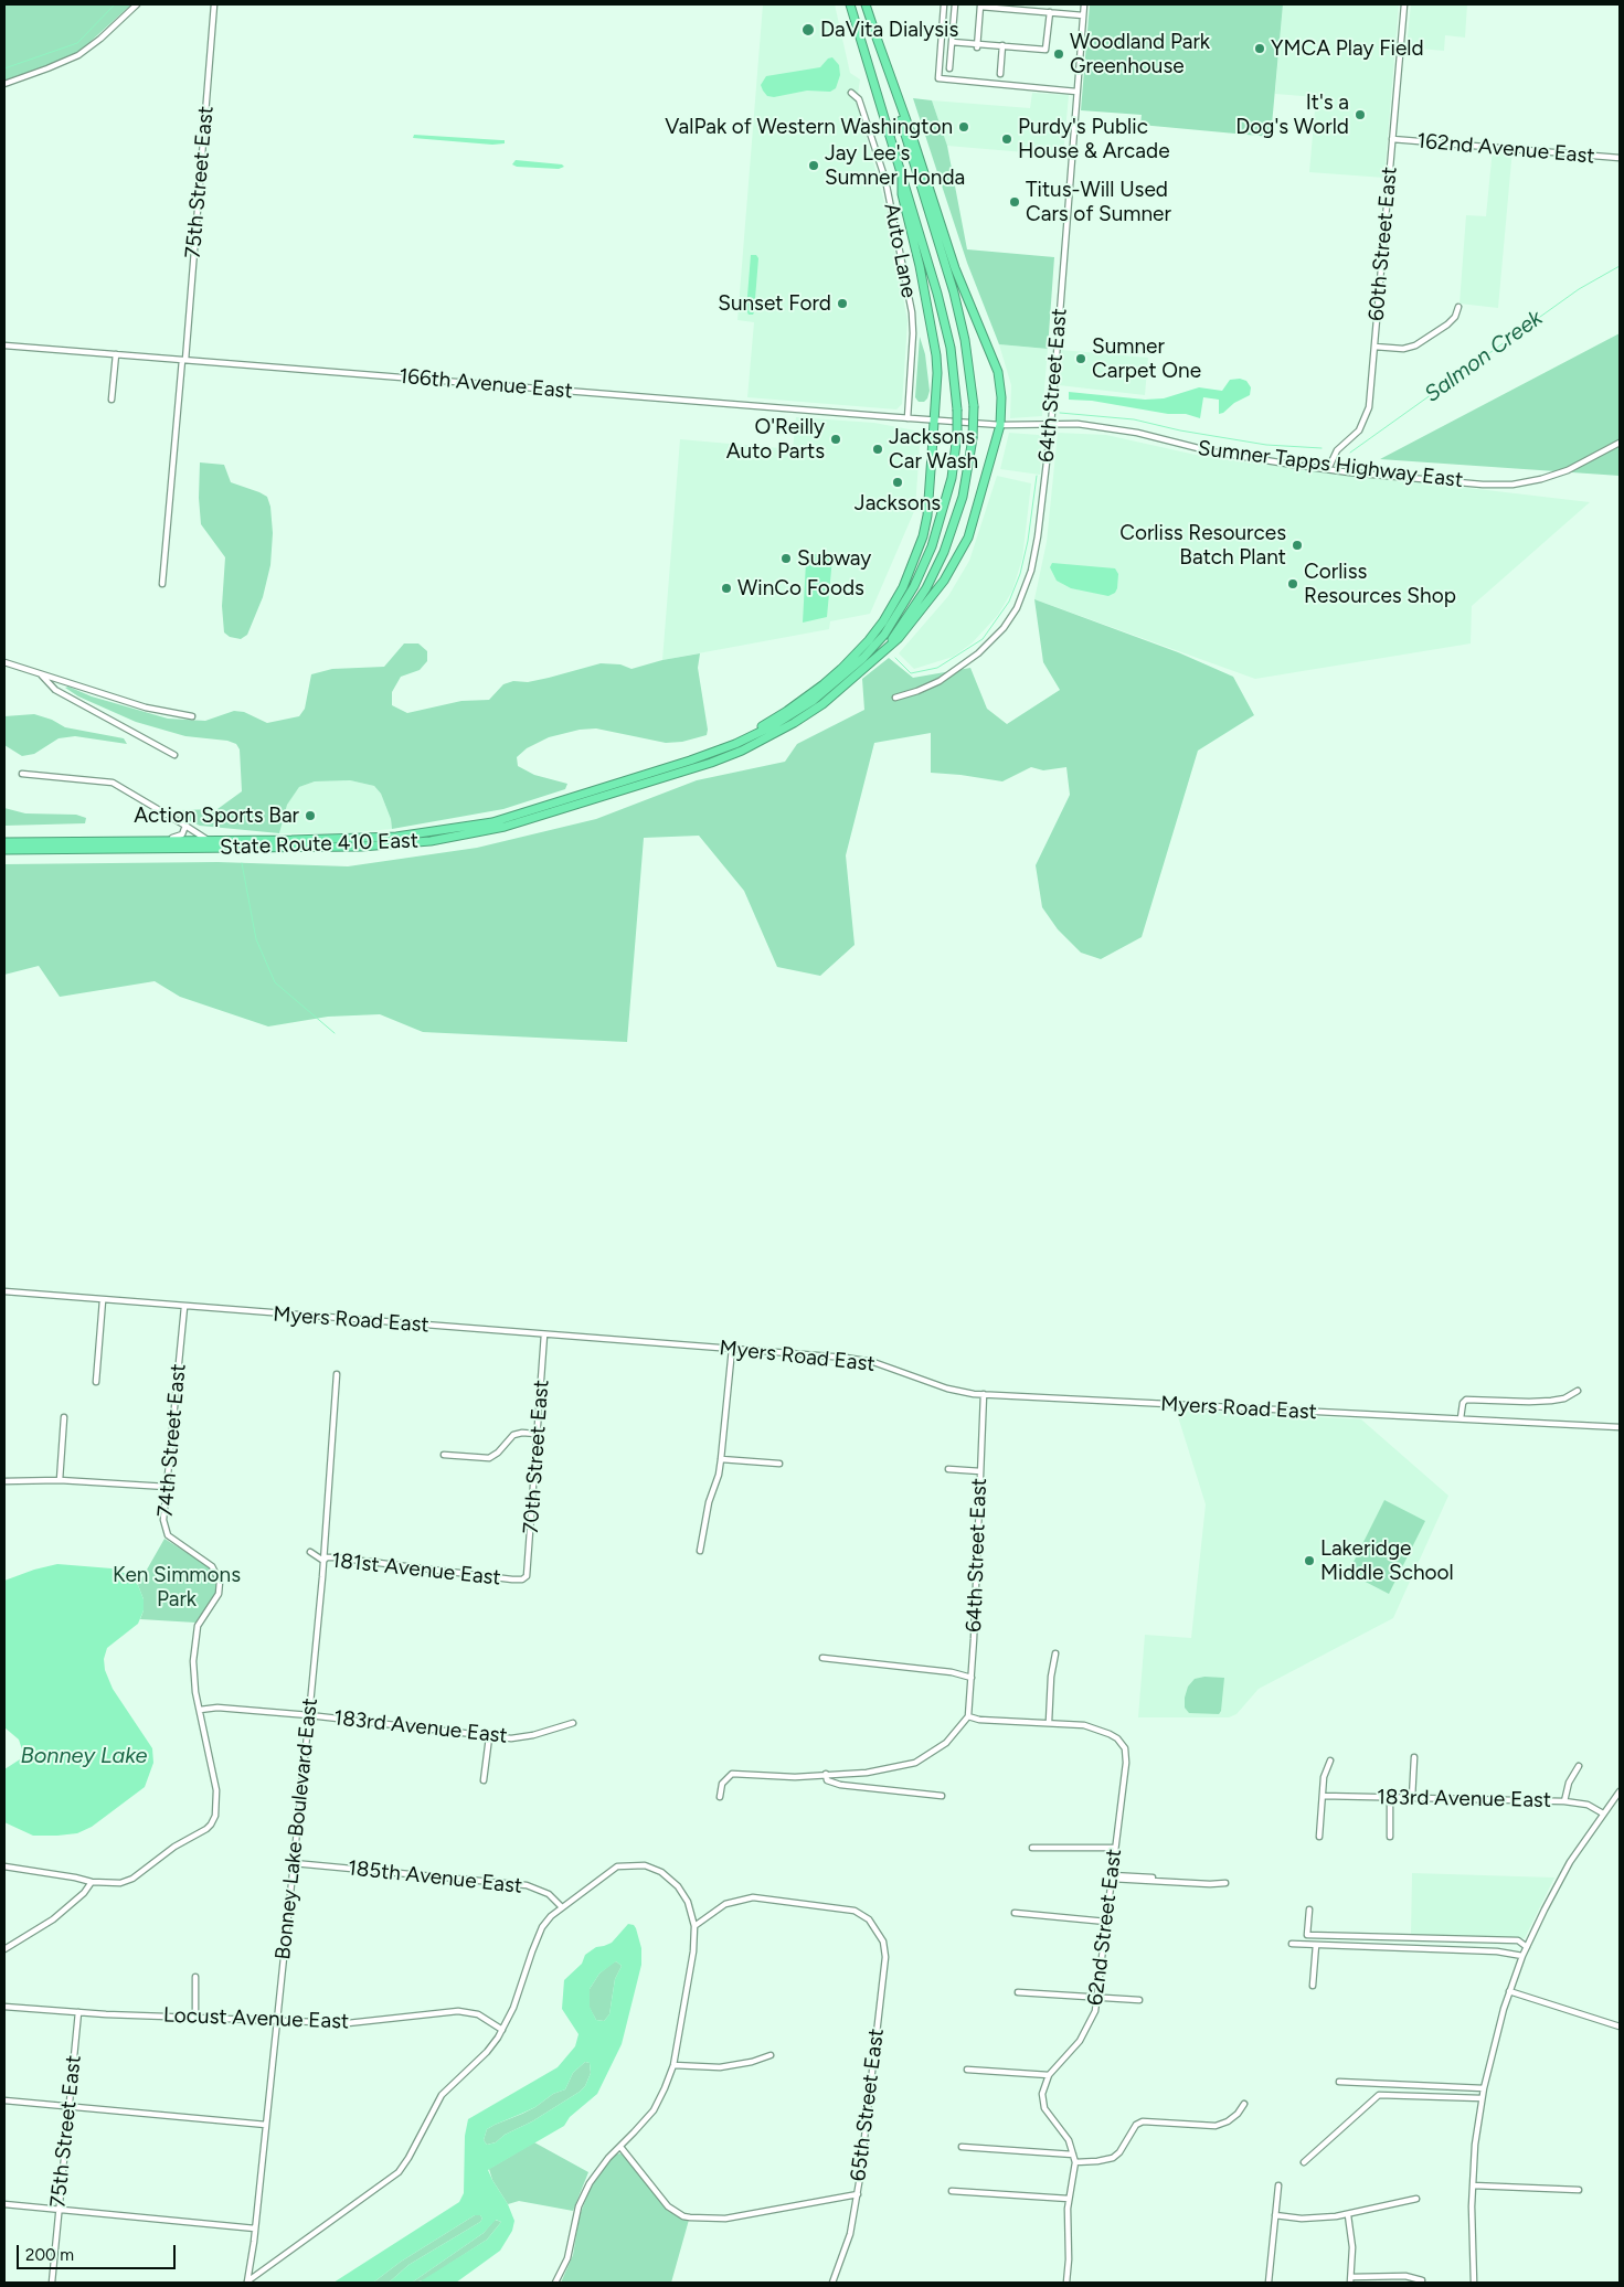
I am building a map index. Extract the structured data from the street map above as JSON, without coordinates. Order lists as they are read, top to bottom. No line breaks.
{"streets":{"highway":["State Route 410 East"],"street":["162nd Avenue East","75th Street East","60th Street East","Auto Lane","166th Avenue East","64th Street East","Sumner Tapps Highway East","Myers Road East","74th Street East","70th Street East","181st Avenue East","183rd Avenue East","Bonney Lake Boulevard East","185th Avenue East","62nd Street East","Locust Avenue East","65th Street East"]},"crossings":[["162nd Avenue East","60th Street East"],["75th Street East","166th Avenue East"],["75th Street East","Locust Avenue East"],["60th Street East","Sumner Tapps Highway East"],["Auto Lane","166th Avenue East"],["166th Avenue East","Sumner Tapps Highway East"],["64th Street East","Sumner Tapps Highway East"],["64th Street East","Myers Road East"],["Myers Road East","74th Street East"],["Myers Road East","70th Street East"],["74th Street East","183rd Avenue East"],["70th Street East","181st Avenue East"],["181st Avenue East","Bonney Lake Boulevard East"],["183rd Avenue East","Bonney Lake Boulevard East"],["Bonney Lake Boulevard East","185th Avenue East"],["Bonney Lake Boulevard East","Locust Avenue East"]],"water":["Salmon Creek","Bonney Lake"],"parks":["Ken Simmons Park"],"places":["DaVita Dialysis","YMCA Play Field","Woodland Park Greenhouse","It's a Dog's World","ValPak of Western Washington","Purdy's Public House & Arcade","Jay Lee's Sumner Honda","Titus-Will Used Cars of Sumner","Sunset Ford","Sumner Carpet One","O'Reilly Auto Parts","Jacksons Car Wash","Jacksons","Corliss Resources Batch Plant","Subway","Corliss Resources Shop","WinCo Foods","Action Sports Bar","Lakeridge Middle School"],"scale_bar":"200 m"}
